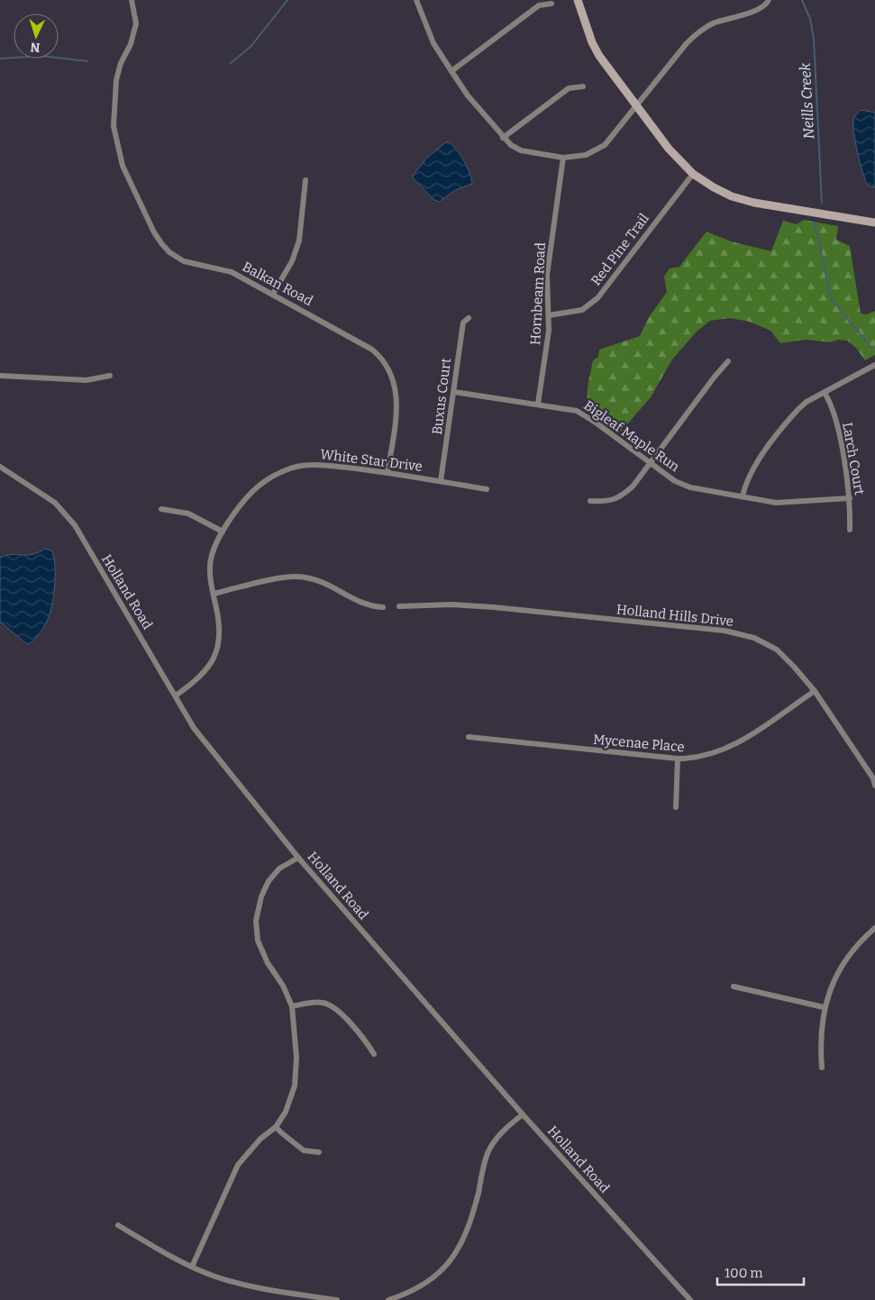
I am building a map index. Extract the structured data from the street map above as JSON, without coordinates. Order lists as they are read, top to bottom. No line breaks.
{"streets":{"street":["Red Pine Trail","Balkan Road","Hornbeam Road","Buxus Court","Bigleaf Maple Run","Larch Court","White Star Drive","Holland Road","Holland Hills Drive","Mycenae Place"]},"crossings":[["Red Pine Trail","Hornbeam Road"],["Balkan Road","White Star Drive"],["Hornbeam Road","Bigleaf Maple Run"],["Buxus Court","Bigleaf Maple Run"],["Buxus Court","White Star Drive"],["Bigleaf Maple Run","Larch Court"],["White Star Drive","Holland Road"],["Holland Hills Drive","Mycenae Place"]],"water":["Neills Creek"],"scale_bar":"100 m","north":"bottom"}
